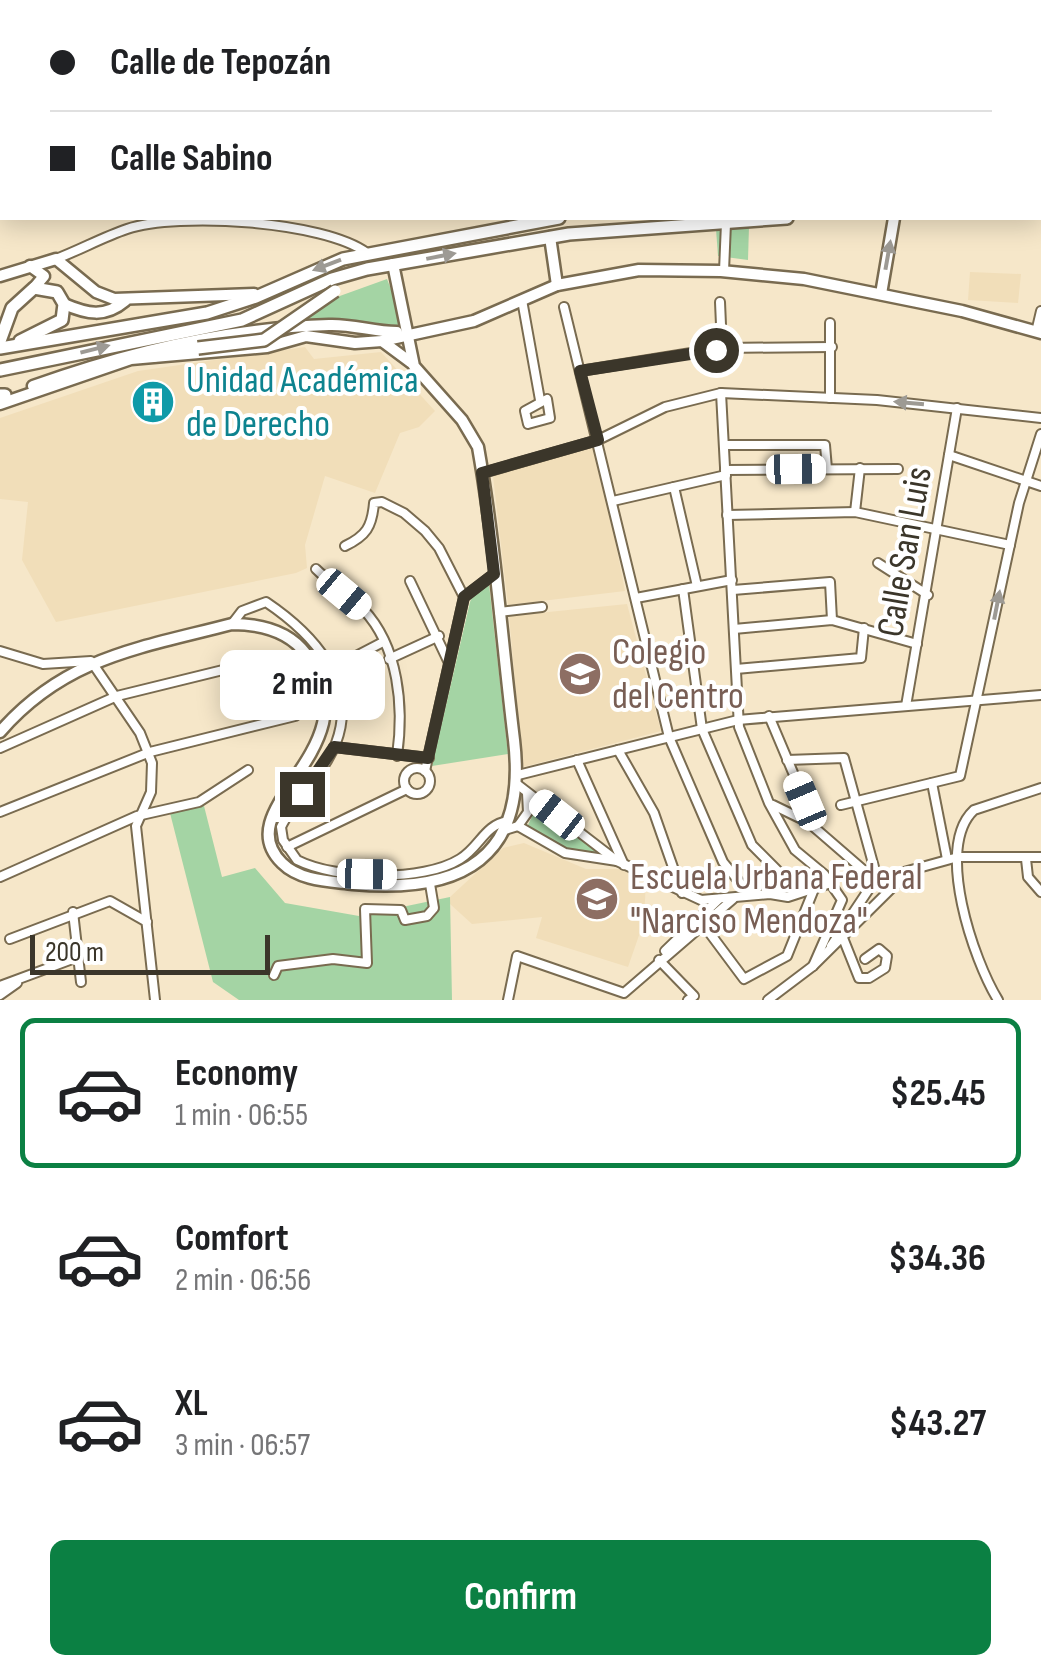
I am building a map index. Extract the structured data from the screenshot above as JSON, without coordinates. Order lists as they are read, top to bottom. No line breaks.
{"streets":{"street":["Calle San Luis"]},"places":{"building":["Unidad Académica de Derecho"],"school or university":["Colegio del Centro","Escuela Urbana Federal \"Narciso Mendoza\""]},"scale_bar":"200 m","page":{"banner":["Calle de Tepozán","Calle Sabino"],"bubble":"2 min","scale":"200 m","list":[{"name":"Economy","note":"1 min · 06:55","value":"$25.45"},{"name":"Comfort","note":"2 min · 06:56","value":"$34.36"},{"name":"XL","note":"3 min · 06:57","value":"$43.27"}],"buttons":"Confirm"}}
